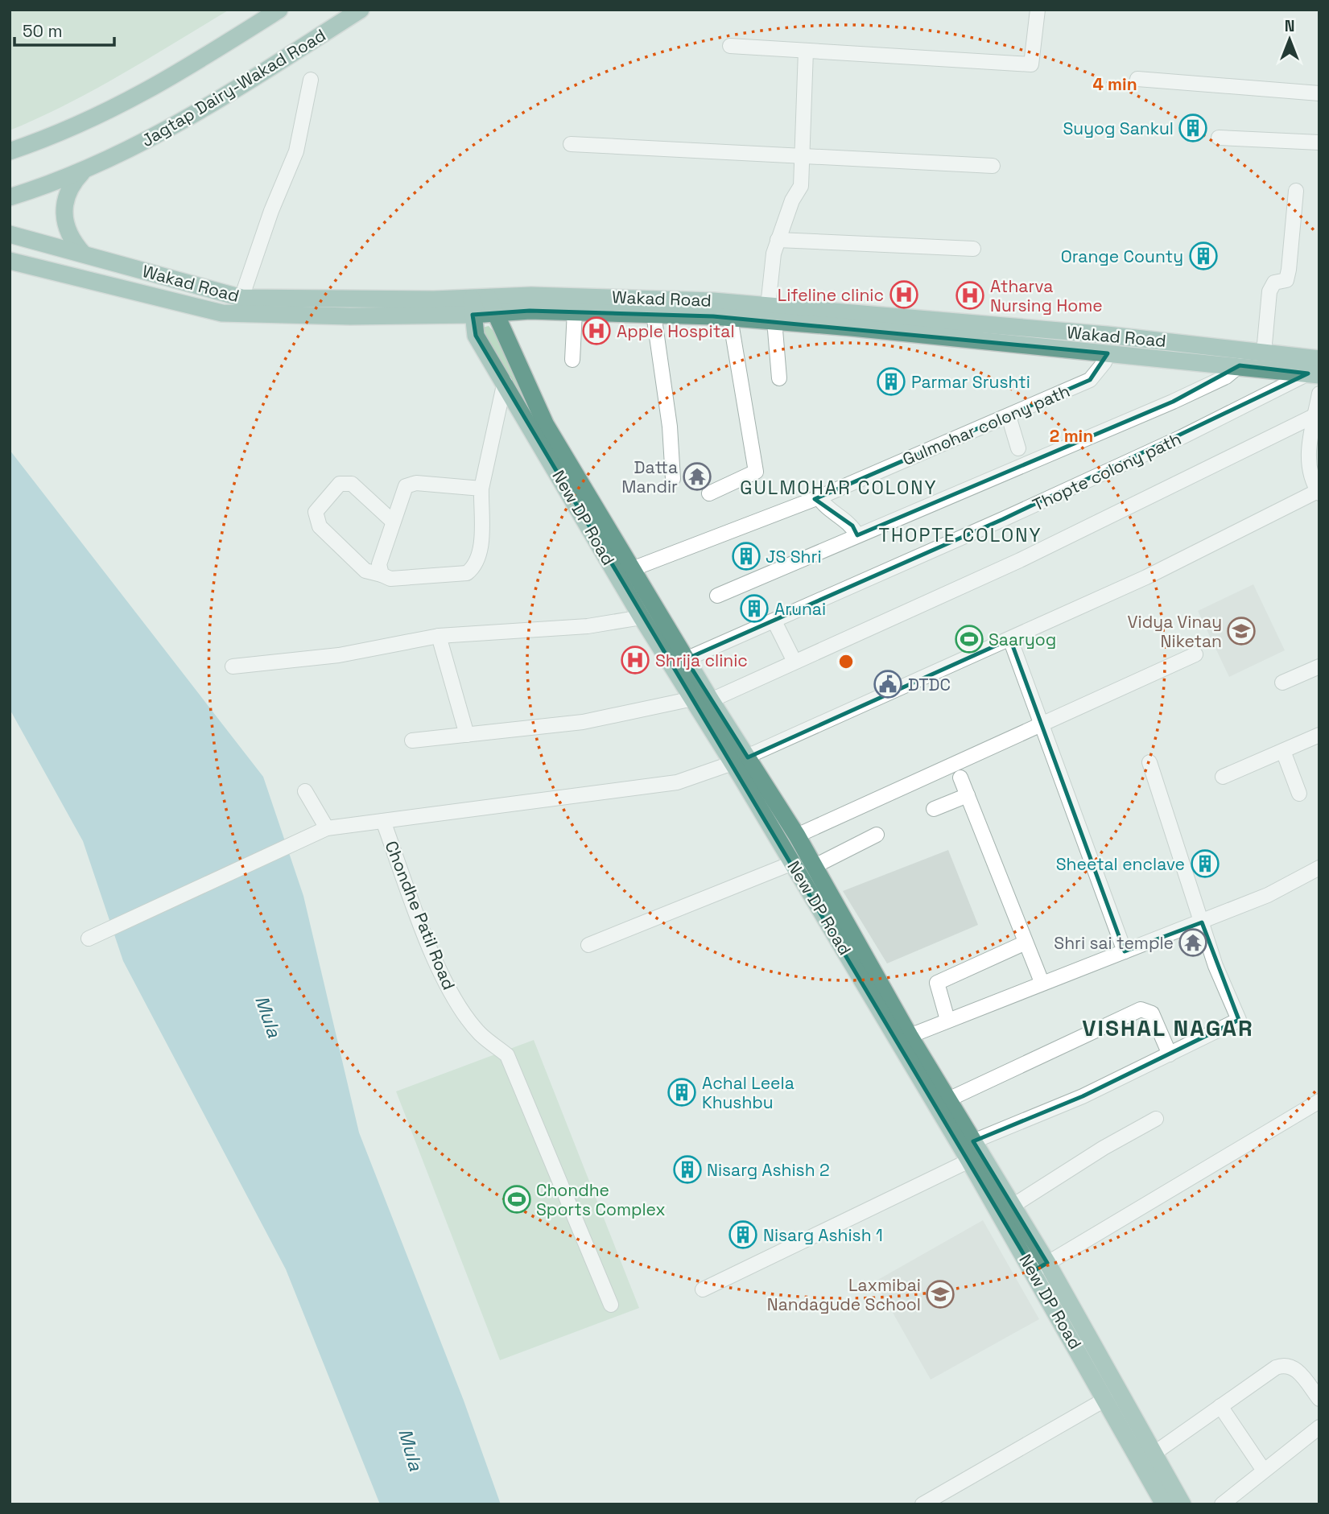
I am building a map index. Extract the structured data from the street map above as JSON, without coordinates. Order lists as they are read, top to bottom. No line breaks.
{"streets":{"main road":["Jagtap Dairy-Wakad Road","Wakad Road","New DP Road"],"street":["Gulmohar colony path","Thopte colony path","Chondhe Patil Road"]},"crossings":[["Wakad Road","Gulmohar colony path"],["Wakad Road","Thopte colony path"],["Wakad Road","New DP Road"],["Gulmohar colony path","New DP Road"],["Thopte colony path","New DP Road"]],"districts":["GULMOHAR COLONY","THOPTE COLONY","VISHAL NAGAR"],"water":["Mula"],"places":{"building":["Suyog Sankul","Orange County","Parmar Srushti","JS Shri","Arunai","Sheetal enclave","Achal Leela Khushbu","Nisarg Ashish 2","Nisarg Ashish 1"],"hospital":["Lifeline clinic","Atharva Nursing Home","Apple Hospital","Shrija clinic"],"temple":["Datta Mandir","Shri sai temple"],"school or university":["Vidya Vinay Niketan","Laxmibai Nandagude School"],"sports":["Saaryog","Chondhe Sports Complex"],"public building":["DTDC"]},"scale_bar":"50 m","north":"top","rings":["4 min","2 min"]}
